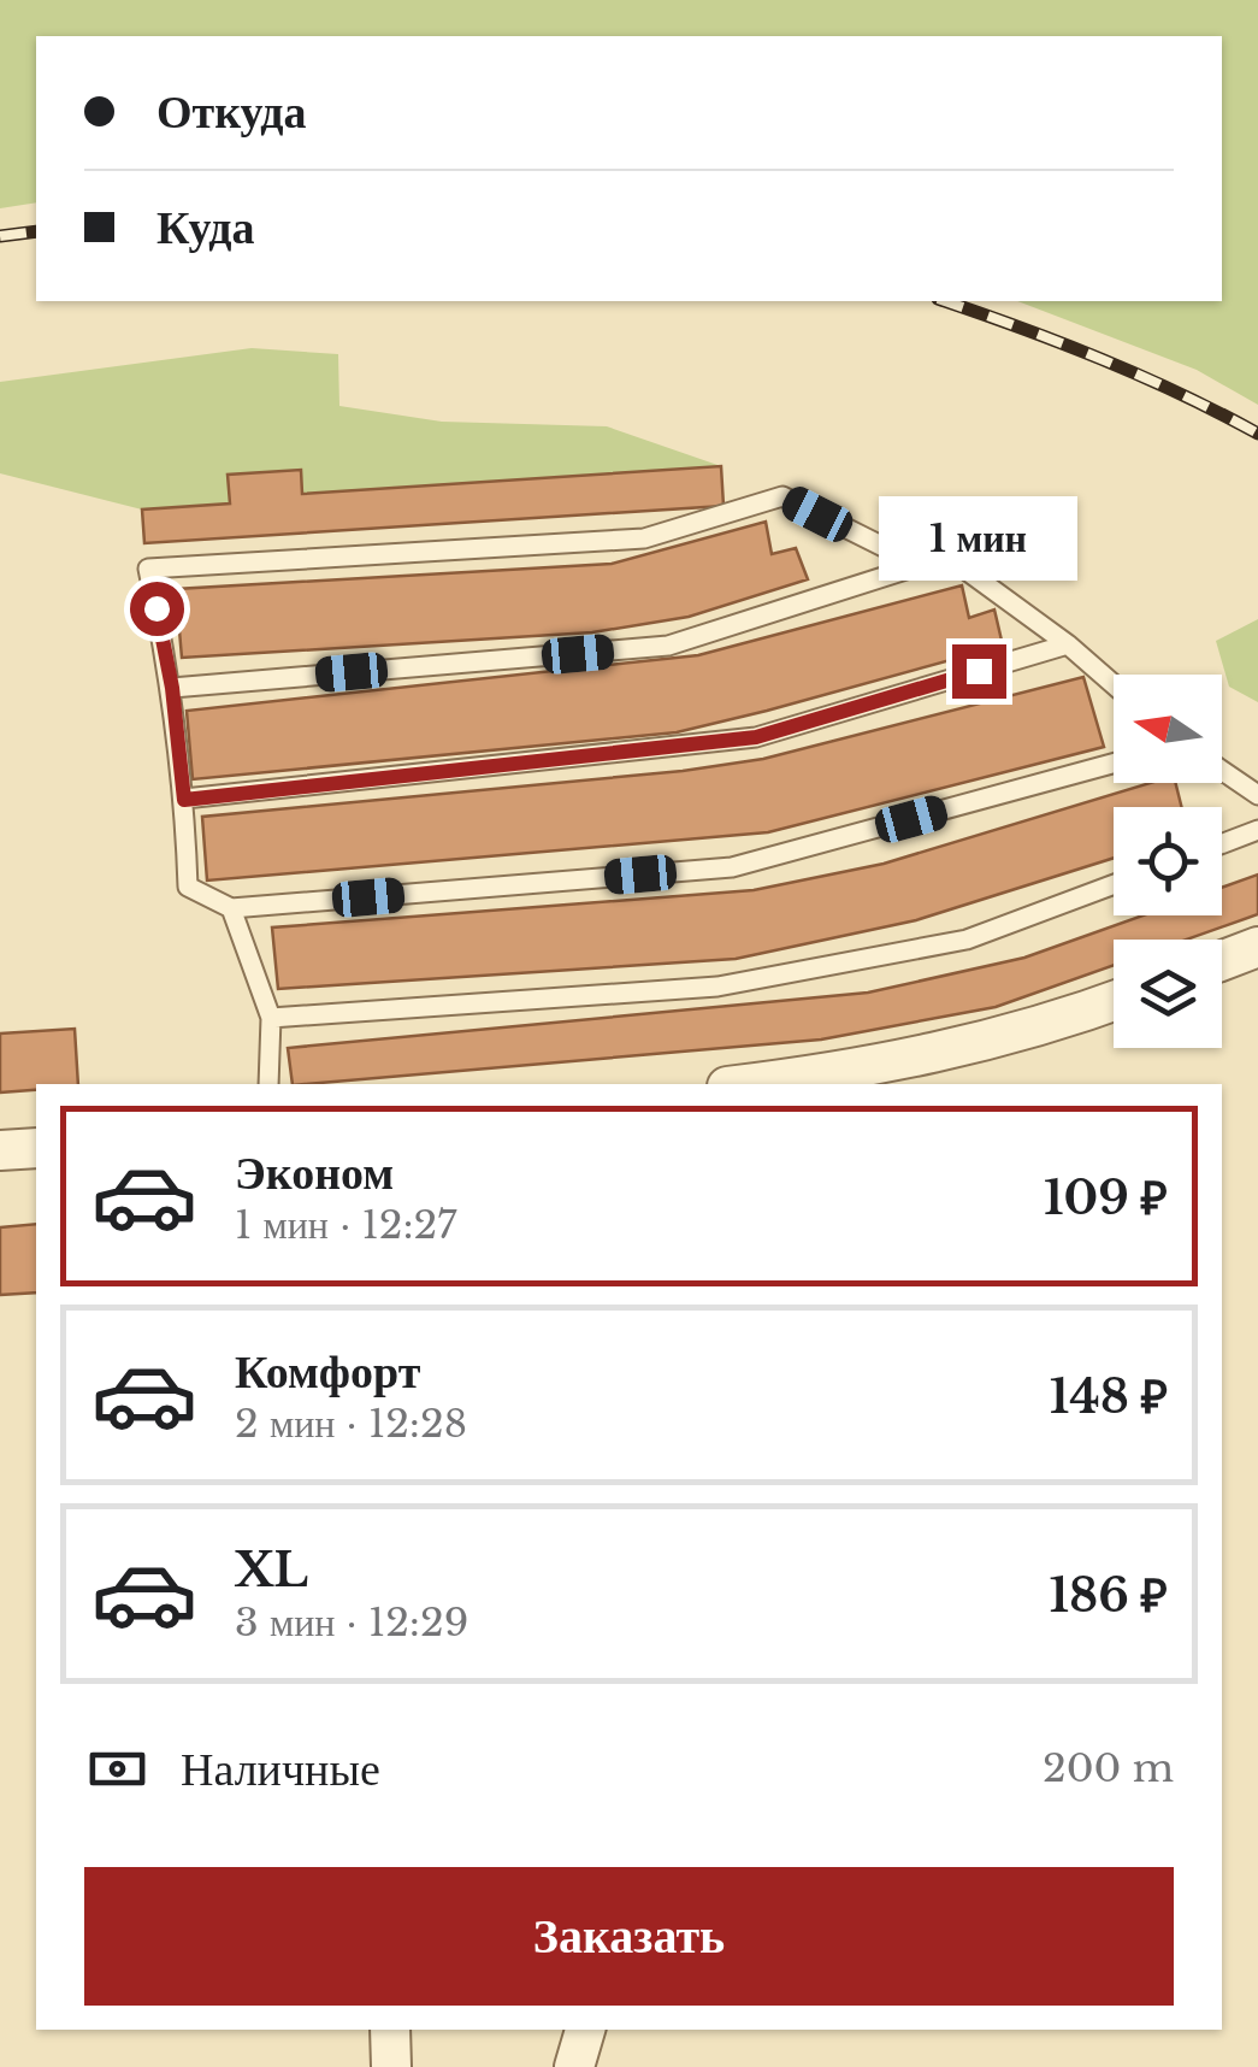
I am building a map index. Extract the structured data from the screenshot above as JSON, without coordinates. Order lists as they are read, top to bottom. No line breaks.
{"north":"left","page":{"banner":["Откуда","Куда"],"bubble":"1 мин","list":[{"name":"Эконом","note":"1 мин · 12:27","value":"109 ₽"},{"name":"Комфорт","note":"2 мин · 12:28","value":"148 ₽"},{"name":"XL","note":"3 мин · 12:29","value":"186 ₽"}],"pay":["Наличные","200 m"],"buttons":"Заказать"}}
